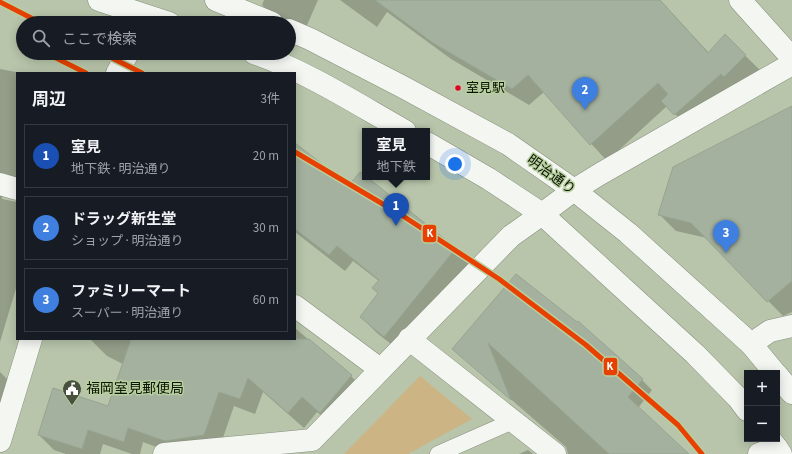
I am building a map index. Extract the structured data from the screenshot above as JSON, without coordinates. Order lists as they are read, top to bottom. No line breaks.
{"streets":{"street":["明治通り"]},"places":{"other":["室見駅"],"public building":["福岡室見郵便局"]},"lines":["transit line K"],"page":{"search":"ここで検索","heading":["周辺","3件"],"pins":["2","1","3"],"list":[{"mark":"1","name":"室見","note":"地下鉄 · 明治通り","value":"20 m"},{"mark":"2","name":"ドラッグ新生堂","note":"ショップ · 明治通り","value":"30 m"},{"mark":"3","name":"ファミリーマート","note":"スーパー · 明治通り","value":"60 m"}],"popup":["室見","地下鉄"],"map_buttons":["+","−"]}}
